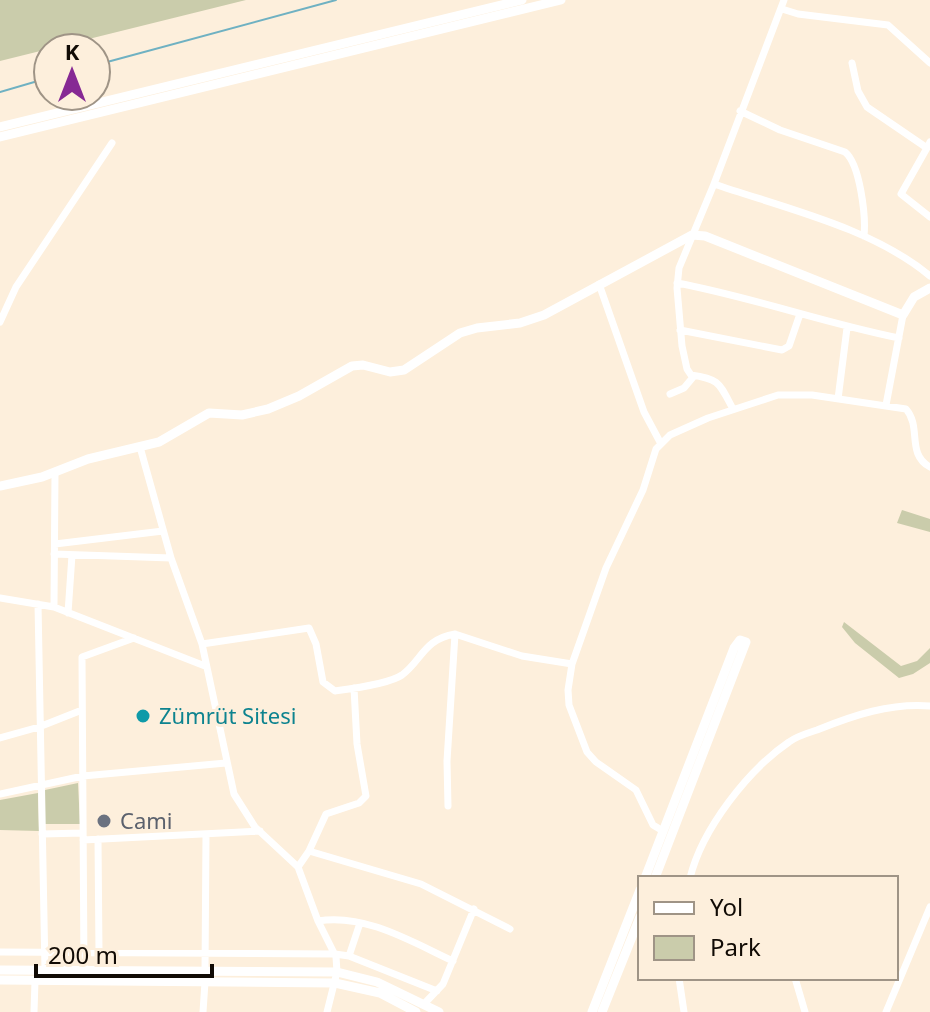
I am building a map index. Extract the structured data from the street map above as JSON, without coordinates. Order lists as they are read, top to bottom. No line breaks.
{"places":["Zümrüt Sitesi","Cami"],"legend":["Yol","Park"],"scale_bar":"200 m","north":"top"}
